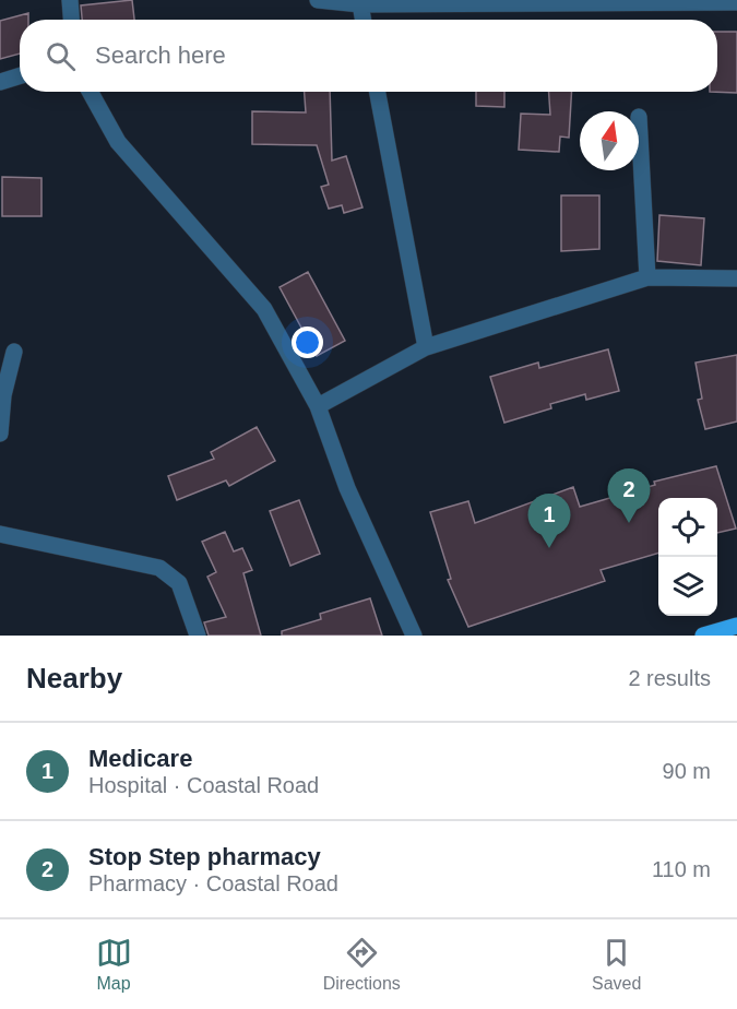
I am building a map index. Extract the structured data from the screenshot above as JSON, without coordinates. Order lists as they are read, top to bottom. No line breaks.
{"north":"top","page":{"search":"Search here","pins":["2","1"],"heading":["Nearby","2 results"],"list":[{"mark":"1","name":"Medicare","note":"Hospital · Coastal Road","value":"90 m"},{"mark":"2","name":"Stop Step pharmacy","note":"Pharmacy · Coastal Road","value":"110 m"}],"nav":["Map","Directions","Saved"]}}
